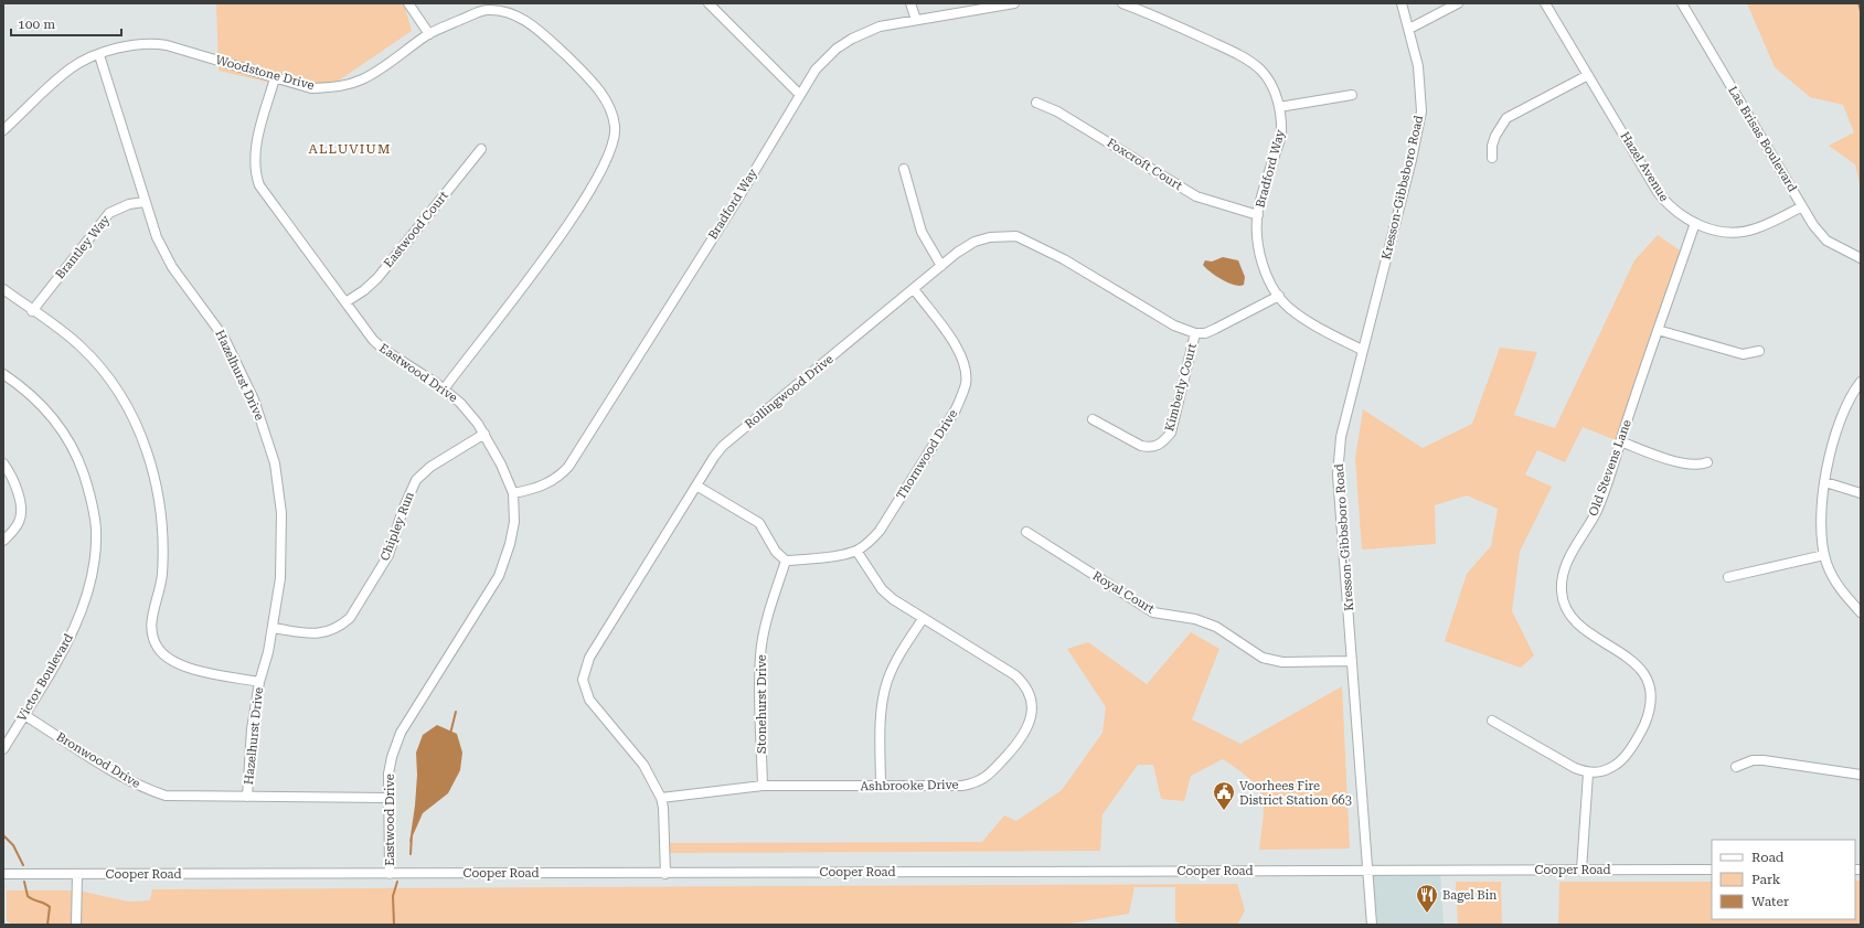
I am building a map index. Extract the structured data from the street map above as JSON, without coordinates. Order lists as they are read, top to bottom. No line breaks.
{"streets":{"street":["Woodstone Drive","Las Brisas Boulevard","Foxcroft Court","Hazel Avenue","Bradford Way","Kresson-Gibbsboro Road","Eastwood Court","Brantley Way","Eastwood Drive","Hazelhurst Drive","Kimberly Court","Rollingwood Drive","Thornwood Drive","Old Stevens Lane","Chipley Run","Royal Court","Victor Boulevard","Stonehurst Drive","Bronwood Drive","Ashbrooke Drive","Cooper Road"]},"crossings":[["Woodstone Drive","Eastwood Drive"],["Woodstone Drive","Hazelhurst Drive"],["Las Brisas Boulevard","Hazel Avenue"],["Foxcroft Court","Bradford Way"],["Hazel Avenue","Old Stevens Lane"],["Bradford Way","Kresson-Gibbsboro Road"],["Bradford Way","Eastwood Drive"],["Kresson-Gibbsboro Road","Royal Court"],["Kresson-Gibbsboro Road","Cooper Road"],["Eastwood Court","Eastwood Drive"],["Brantley Way","Hazelhurst Drive"],["Eastwood Drive","Chipley Run"],["Eastwood Drive","Bronwood Drive"],["Eastwood Drive","Cooper Road"],["Hazelhurst Drive","Chipley Run"],["Hazelhurst Drive","Bronwood Drive"],["Kimberly Court","Rollingwood Drive"],["Rollingwood Drive","Thornwood Drive"],["Rollingwood Drive","Ashbrooke Drive"],["Rollingwood Drive","Cooper Road"],["Thornwood Drive","Stonehurst Drive"],["Thornwood Drive","Ashbrooke Drive"],["Victor Boulevard","Bronwood Drive"],["Stonehurst Drive","Ashbrooke Drive"]],"districts":["ALLUVIUM"],"places":{"public building":["Voorhees Fire District Station 663"],"restaurant":["Bagel Bin"]},"legend":["Road","Park","Water"],"scale_bar":"100 m"}
